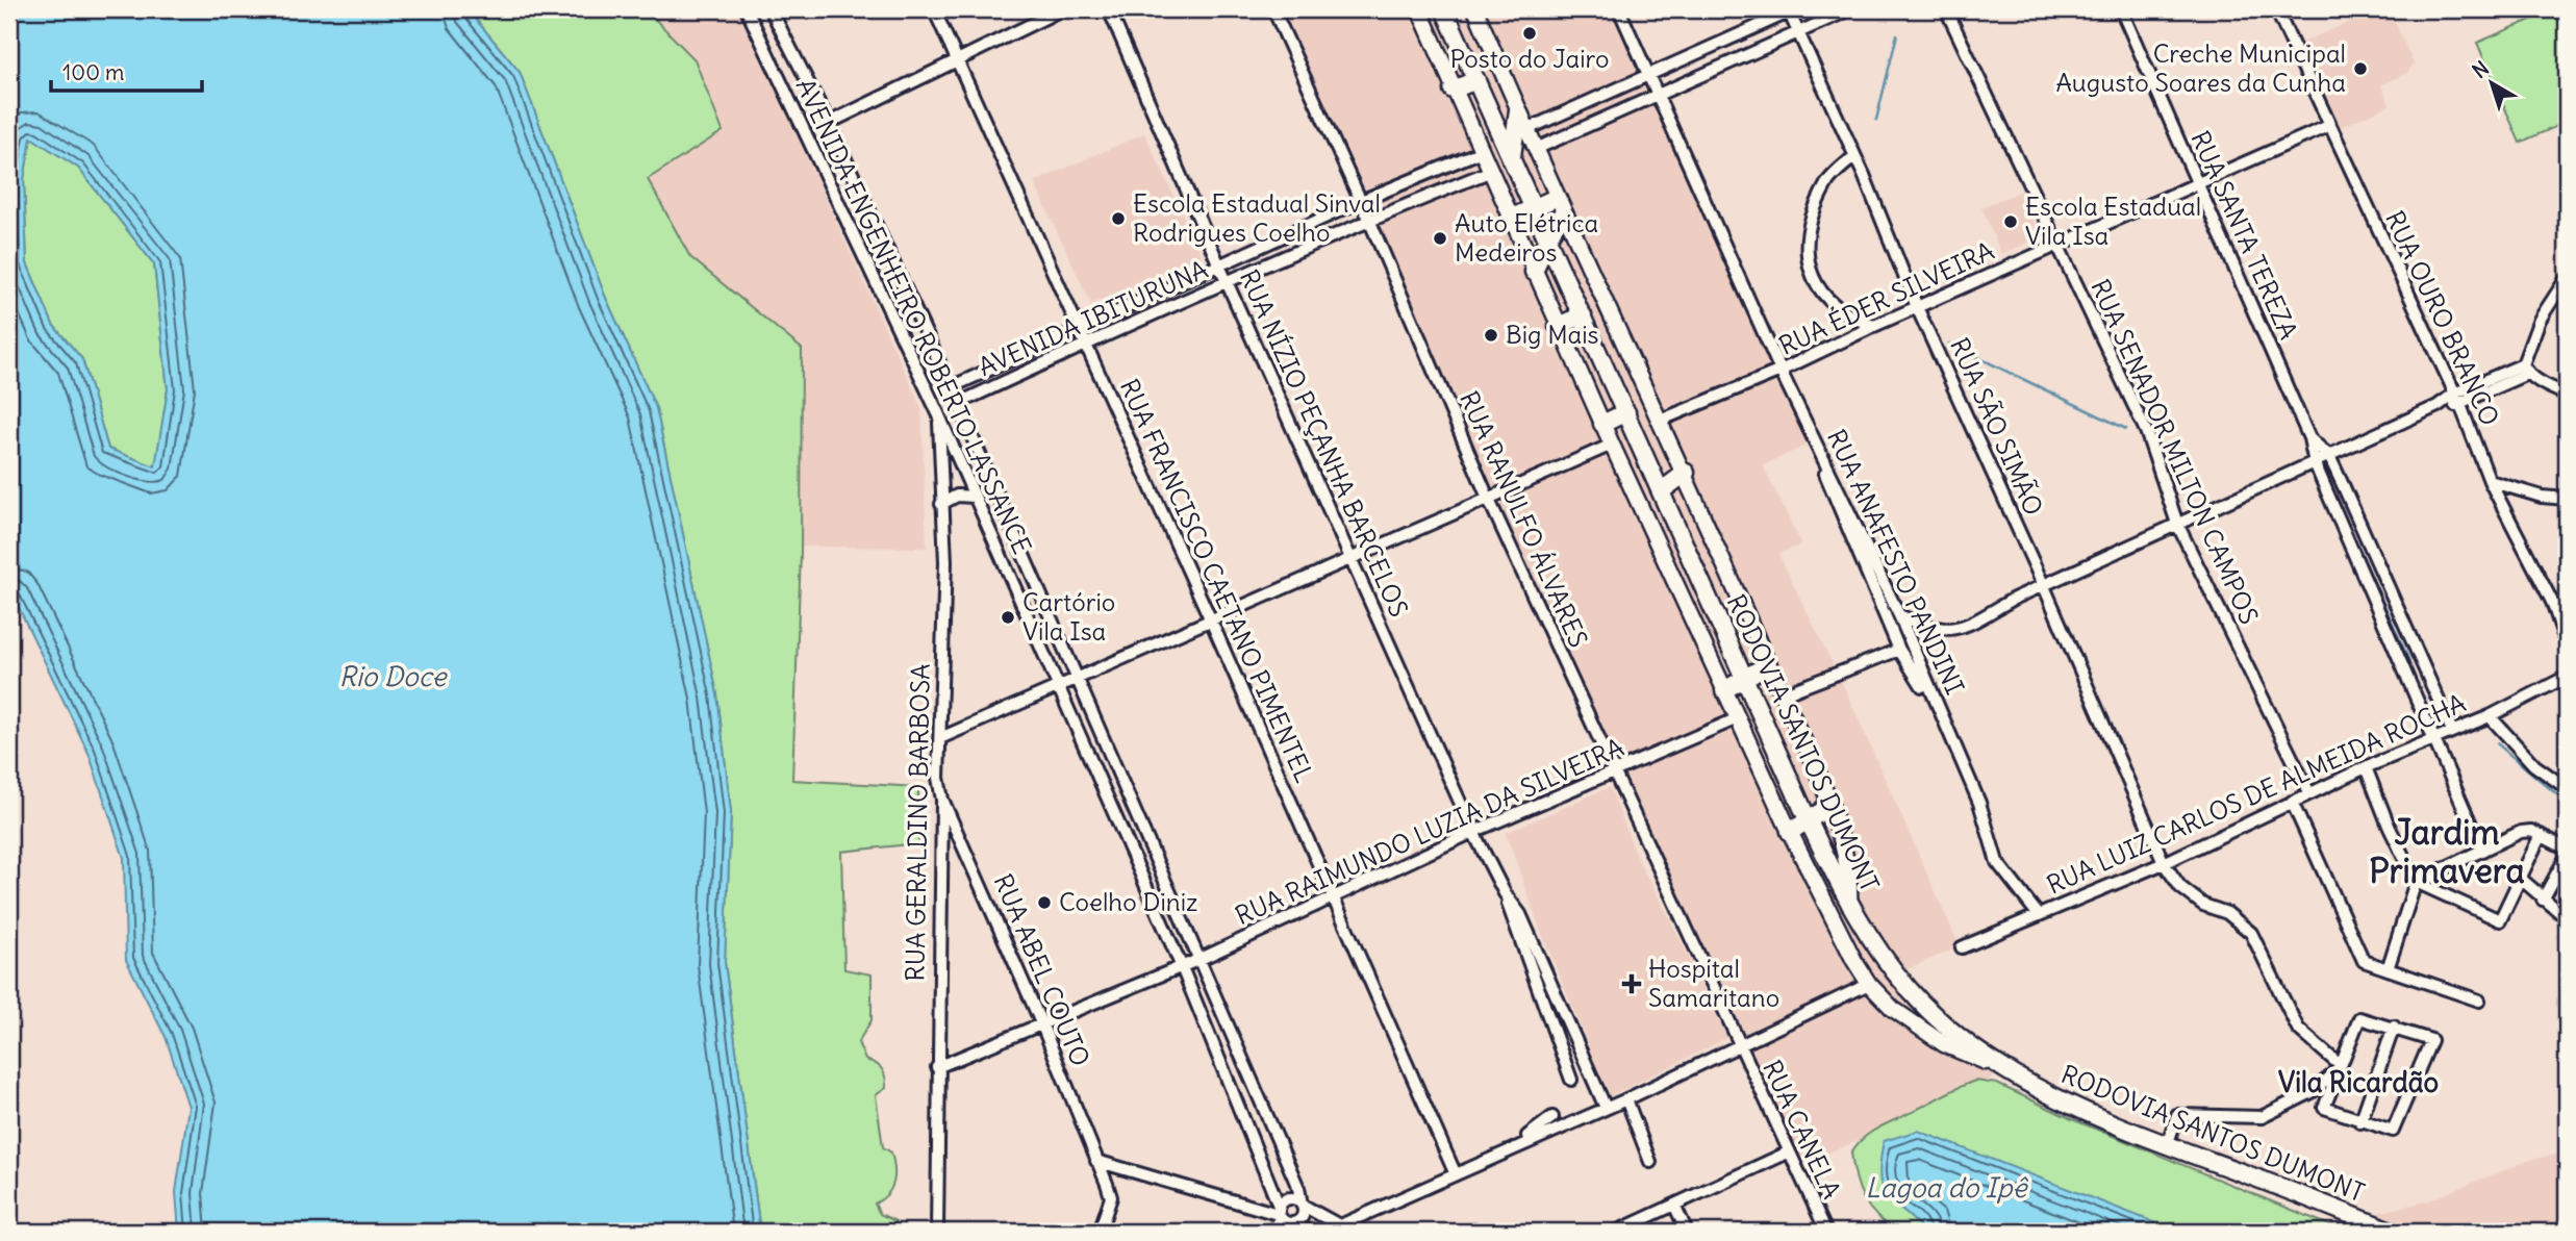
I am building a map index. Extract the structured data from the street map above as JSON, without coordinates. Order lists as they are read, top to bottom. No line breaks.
{"streets":{"highway":["RODOVIA SANTOS DUMONT"],"street":["RUA SANTA TEREZA","RUA ÉDER SILVEIRA","AVENIDA ENGENHEIRO ROBERTO LASSANCE","AVENIDA IBITURUNA","RUA OURO BRANCO","RUA SÃO SIMÃO","RUA NÍZIO PEÇANHA BARCELOS","RUA SENADOR MILTON CAMPOS","RUA RANULFO ÁLVARES","RUA ANAFESTO PANDINI","RUA FRANCISCO CAETANO PIMENTEL","RUA LUIZ CARLOS DE ALMEIDA ROCHA","RUA GERALDINO BARBOSA","RUA RAIMUNDO LUZIA DA SILVEIRA","RUA ABEL COUTO","RUA CANELA"]},"crossings":[["RUA SANTA TEREZA","RUA ÉDER SILVEIRA"],["RUA SANTA TEREZA","RUA LUIZ CARLOS DE ALMEIDA ROCHA"],["RUA ÉDER SILVEIRA","RUA OURO BRANCO"],["RUA ÉDER SILVEIRA","RUA SÃO SIMÃO"],["RUA ÉDER SILVEIRA","RUA SENADOR MILTON CAMPOS"],["RUA ÉDER SILVEIRA","RUA ANAFESTO PANDINI"],["AVENIDA ENGENHEIRO ROBERTO LASSANCE","AVENIDA IBITURUNA"],["AVENIDA ENGENHEIRO ROBERTO LASSANCE","RUA GERALDINO BARBOSA"],["AVENIDA ENGENHEIRO ROBERTO LASSANCE","RUA RAIMUNDO LUZIA DA SILVEIRA"],["AVENIDA IBITURUNA","RUA NÍZIO PEÇANHA BARCELOS"],["AVENIDA IBITURUNA","RUA RANULFO ÁLVARES"],["AVENIDA IBITURUNA","RUA FRANCISCO CAETANO PIMENTEL"],["RUA SÃO SIMÃO","RUA LUIZ CARLOS DE ALMEIDA ROCHA"],["RUA NÍZIO PEÇANHA BARCELOS","RUA RAIMUNDO LUZIA DA SILVEIRA"],["RUA SENADOR MILTON CAMPOS","RUA LUIZ CARLOS DE ALMEIDA ROCHA"],["RUA RANULFO ÁLVARES","RUA RAIMUNDO LUZIA DA SILVEIRA"],["RUA RANULFO ÁLVARES","RUA CANELA"],["RUA ANAFESTO PANDINI","RUA LUIZ CARLOS DE ALMEIDA ROCHA"],["RUA FRANCISCO CAETANO PIMENTEL","RUA RAIMUNDO LUZIA DA SILVEIRA"],["RUA GERALDINO BARBOSA","RUA RAIMUNDO LUZIA DA SILVEIRA"],["RUA GERALDINO BARBOSA","RUA ABEL COUTO"],["RUA RAIMUNDO LUZIA DA SILVEIRA","RUA ABEL COUTO"]],"districts":["Jardim Primavera","Vila Ricardão"],"water":["Rio Doce","Lagoa do Ipê"],"places":{"other":["Posto do Jairo","Creche Municipal Augusto Soares da Cunha","Escola Estadual Sinval Rodrigues Coelho","Escola Estadual Vila Isa","Auto Elétrica Medeiros","Big Mais","Cartório Vila Isa","Coelho Diniz"],"health":["Hospital Samaritano"]},"scale_bar":"100 m","north":"top left"}
